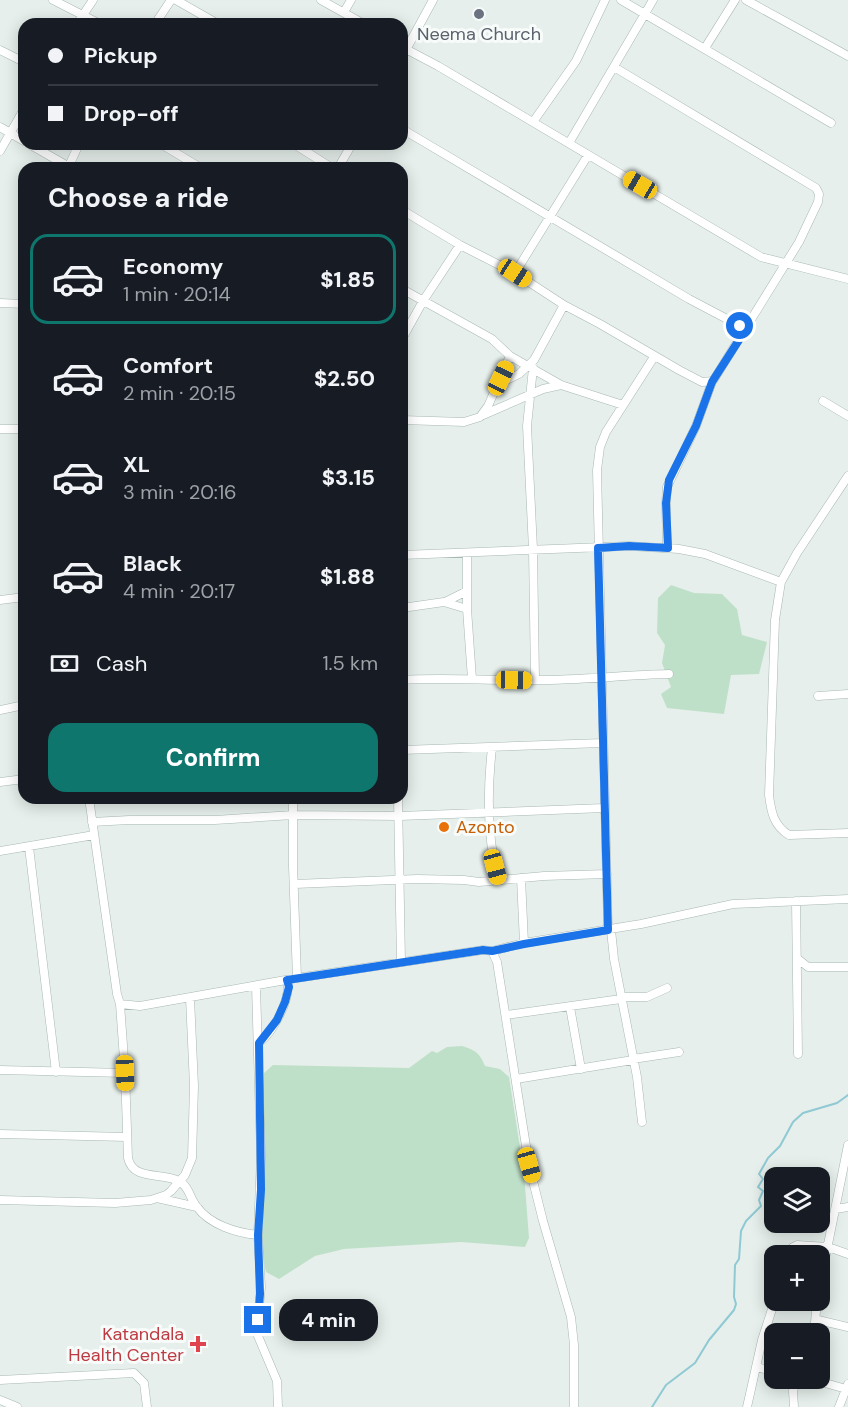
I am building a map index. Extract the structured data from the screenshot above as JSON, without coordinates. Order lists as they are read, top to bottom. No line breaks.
{"places":{"other":["Neema Church","Azonto"],"health":["Katandala Health Center"]},"page":{"banner":["Pickup","Drop-off"],"heading":"Choose a ride","list":[{"name":"Economy","note":"1 min · 20:14","value":"$1.85"},{"name":"Comfort","note":"2 min · 20:15","value":"$2.50"},{"name":"XL","note":"3 min · 20:16","value":"$3.15"},{"name":"Black","note":"4 min · 20:17","value":"$1.88"}],"pay":["Cash","1.5 km"],"buttons":"Confirm","map_buttons":["+","−"],"bubble":"4 min"}}
